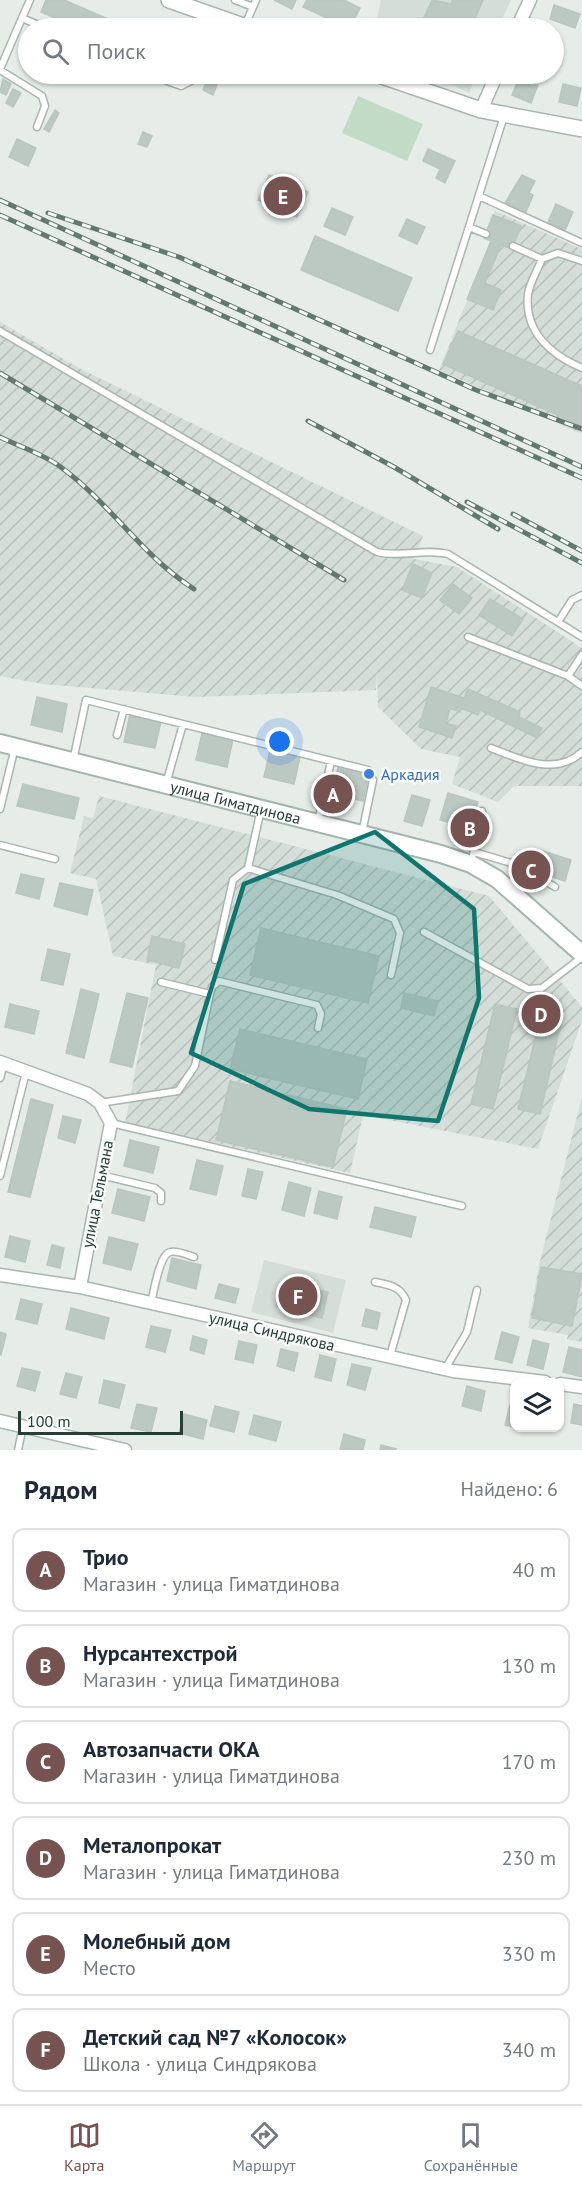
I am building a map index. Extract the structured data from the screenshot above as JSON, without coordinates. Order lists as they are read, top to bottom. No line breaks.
{"streets":{"main road":["улица Гиматдинова"],"street":["улица Тельмана","улица Синдрякова"]},"crossings":[["улица Тельмана","улица Синдрякова"]],"places":["Аркадия"],"scale_bar":"100 m","page":{"search":"Поиск","pins":["E","A","B","C","D","F"],"scale":"100 m","heading":["Рядом","Найдено: 6"],"list":[{"mark":"A","name":"Трио","note":"Магазин · улица Гиматдинова","value":"40 m"},{"mark":"B","name":"Нурсантехстрой","note":"Магазин · улица Гиматдинова","value":"130 m"},{"mark":"C","name":"Автозапчасти ОКА","note":"Магазин · улица Гиматдинова","value":"170 m"},{"mark":"D","name":"Металопрокат","note":"Магазин · улица Гиматдинова","value":"230 m"},{"mark":"E","name":"Молебный дом","note":"Место","value":"330 m"},{"mark":"F","name":"Детский сад №7 «Колосок»","note":"Школа · улица Синдрякова","value":"340 m"}],"nav":["Карта","Маршрут","Сохранённые"]}}
